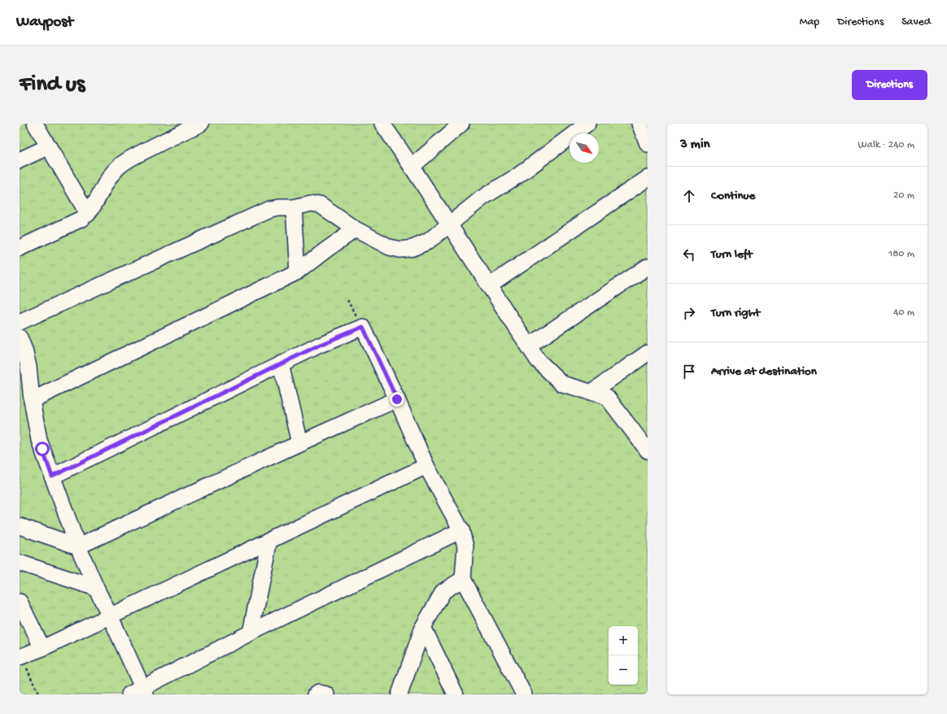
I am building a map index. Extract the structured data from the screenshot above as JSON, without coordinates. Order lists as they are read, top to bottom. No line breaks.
{"north":"bottom right","page":{"header":"Waypost","nav":["Map","Directions","Saved"],"buttons":"Directions","title":"Find us","heading":["3 min","Walk · 240 m"],"list":[["Continue","20 m"],["Turn left","180 m"],["Turn right","40 m"],"Arrive at destination"],"map_buttons":["+","−"]}}
